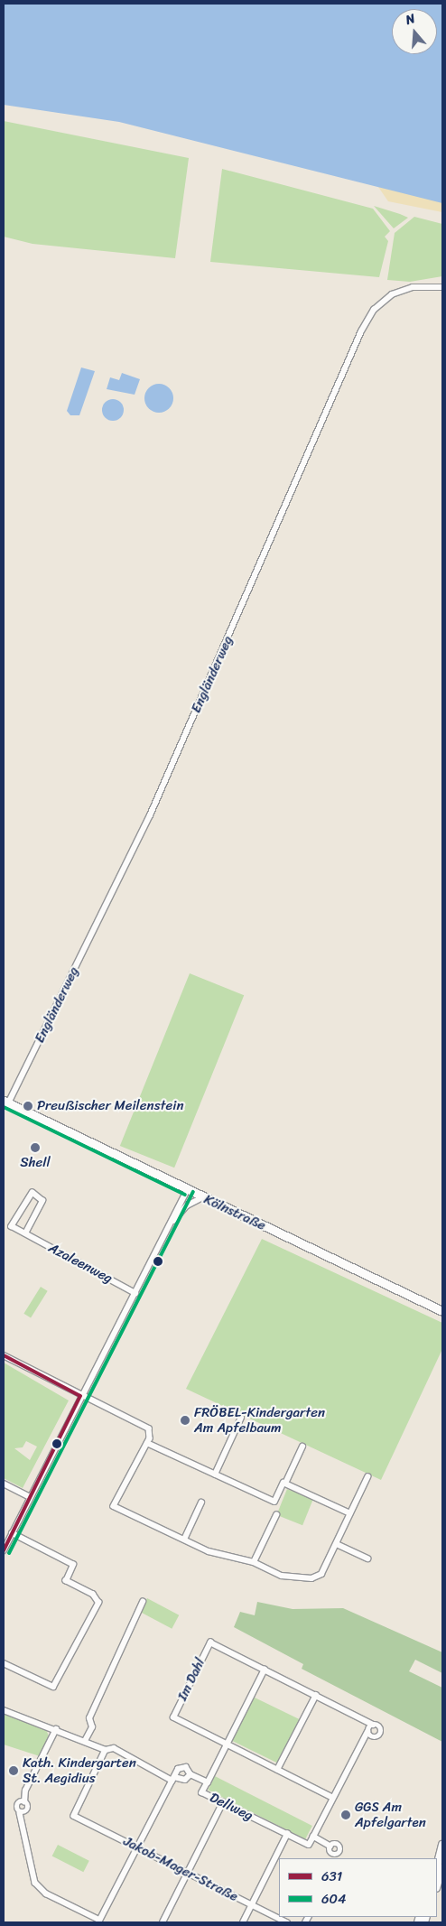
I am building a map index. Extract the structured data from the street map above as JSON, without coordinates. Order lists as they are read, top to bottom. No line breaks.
{"streets":{"main road":["Kölnstraße"],"street":["Engländerweg","Azaleenweg","Im Dahl","Dellweg","Jakob-Mager-Straße"]},"crossings":[["Engländerweg","Kölnstraße"]],"places":["Preußischer Meilenstein","Shell","FRÖBEL-Kindergarten Am Apfelbaum","Kath. Kindergarten St. Aegidius","GGS Am Apfelgarten"],"lines":["transit line 604","transit line 631"],"legend":["631","604"],"north":"top"}
